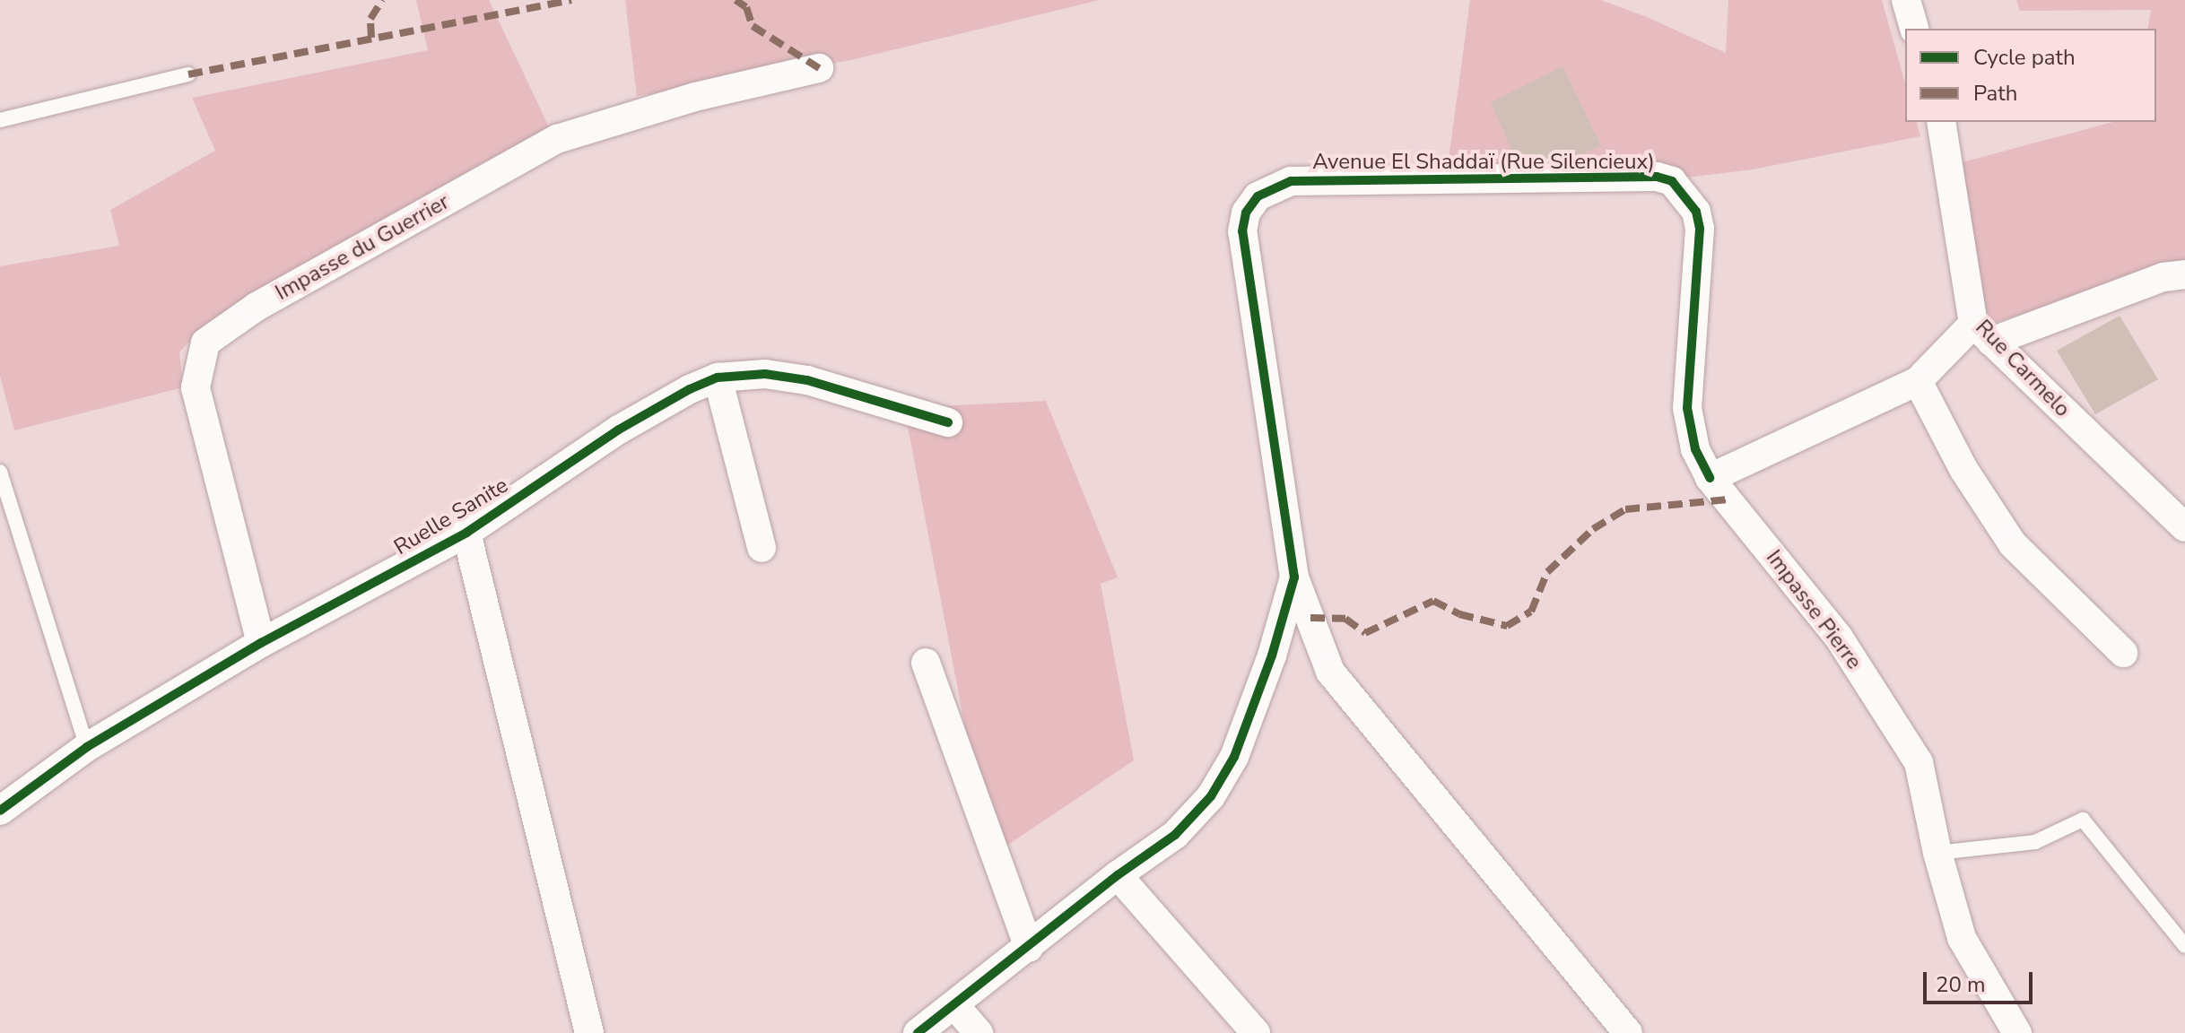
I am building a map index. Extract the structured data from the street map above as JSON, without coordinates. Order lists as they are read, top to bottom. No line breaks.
{"streets":{"street":["Avenue El Shaddaï (Rue Silencieux)","Impasse du Guerrier","Rue Carmelo","Ruelle Sanite","Impasse Pierre"]},"crossings":[["Avenue El Shaddaï (Rue Silencieux)","Impasse Pierre"],["Impasse du Guerrier","Ruelle Sanite"]],"legend":["Cycle path","Path"],"scale_bar":"20 m"}
